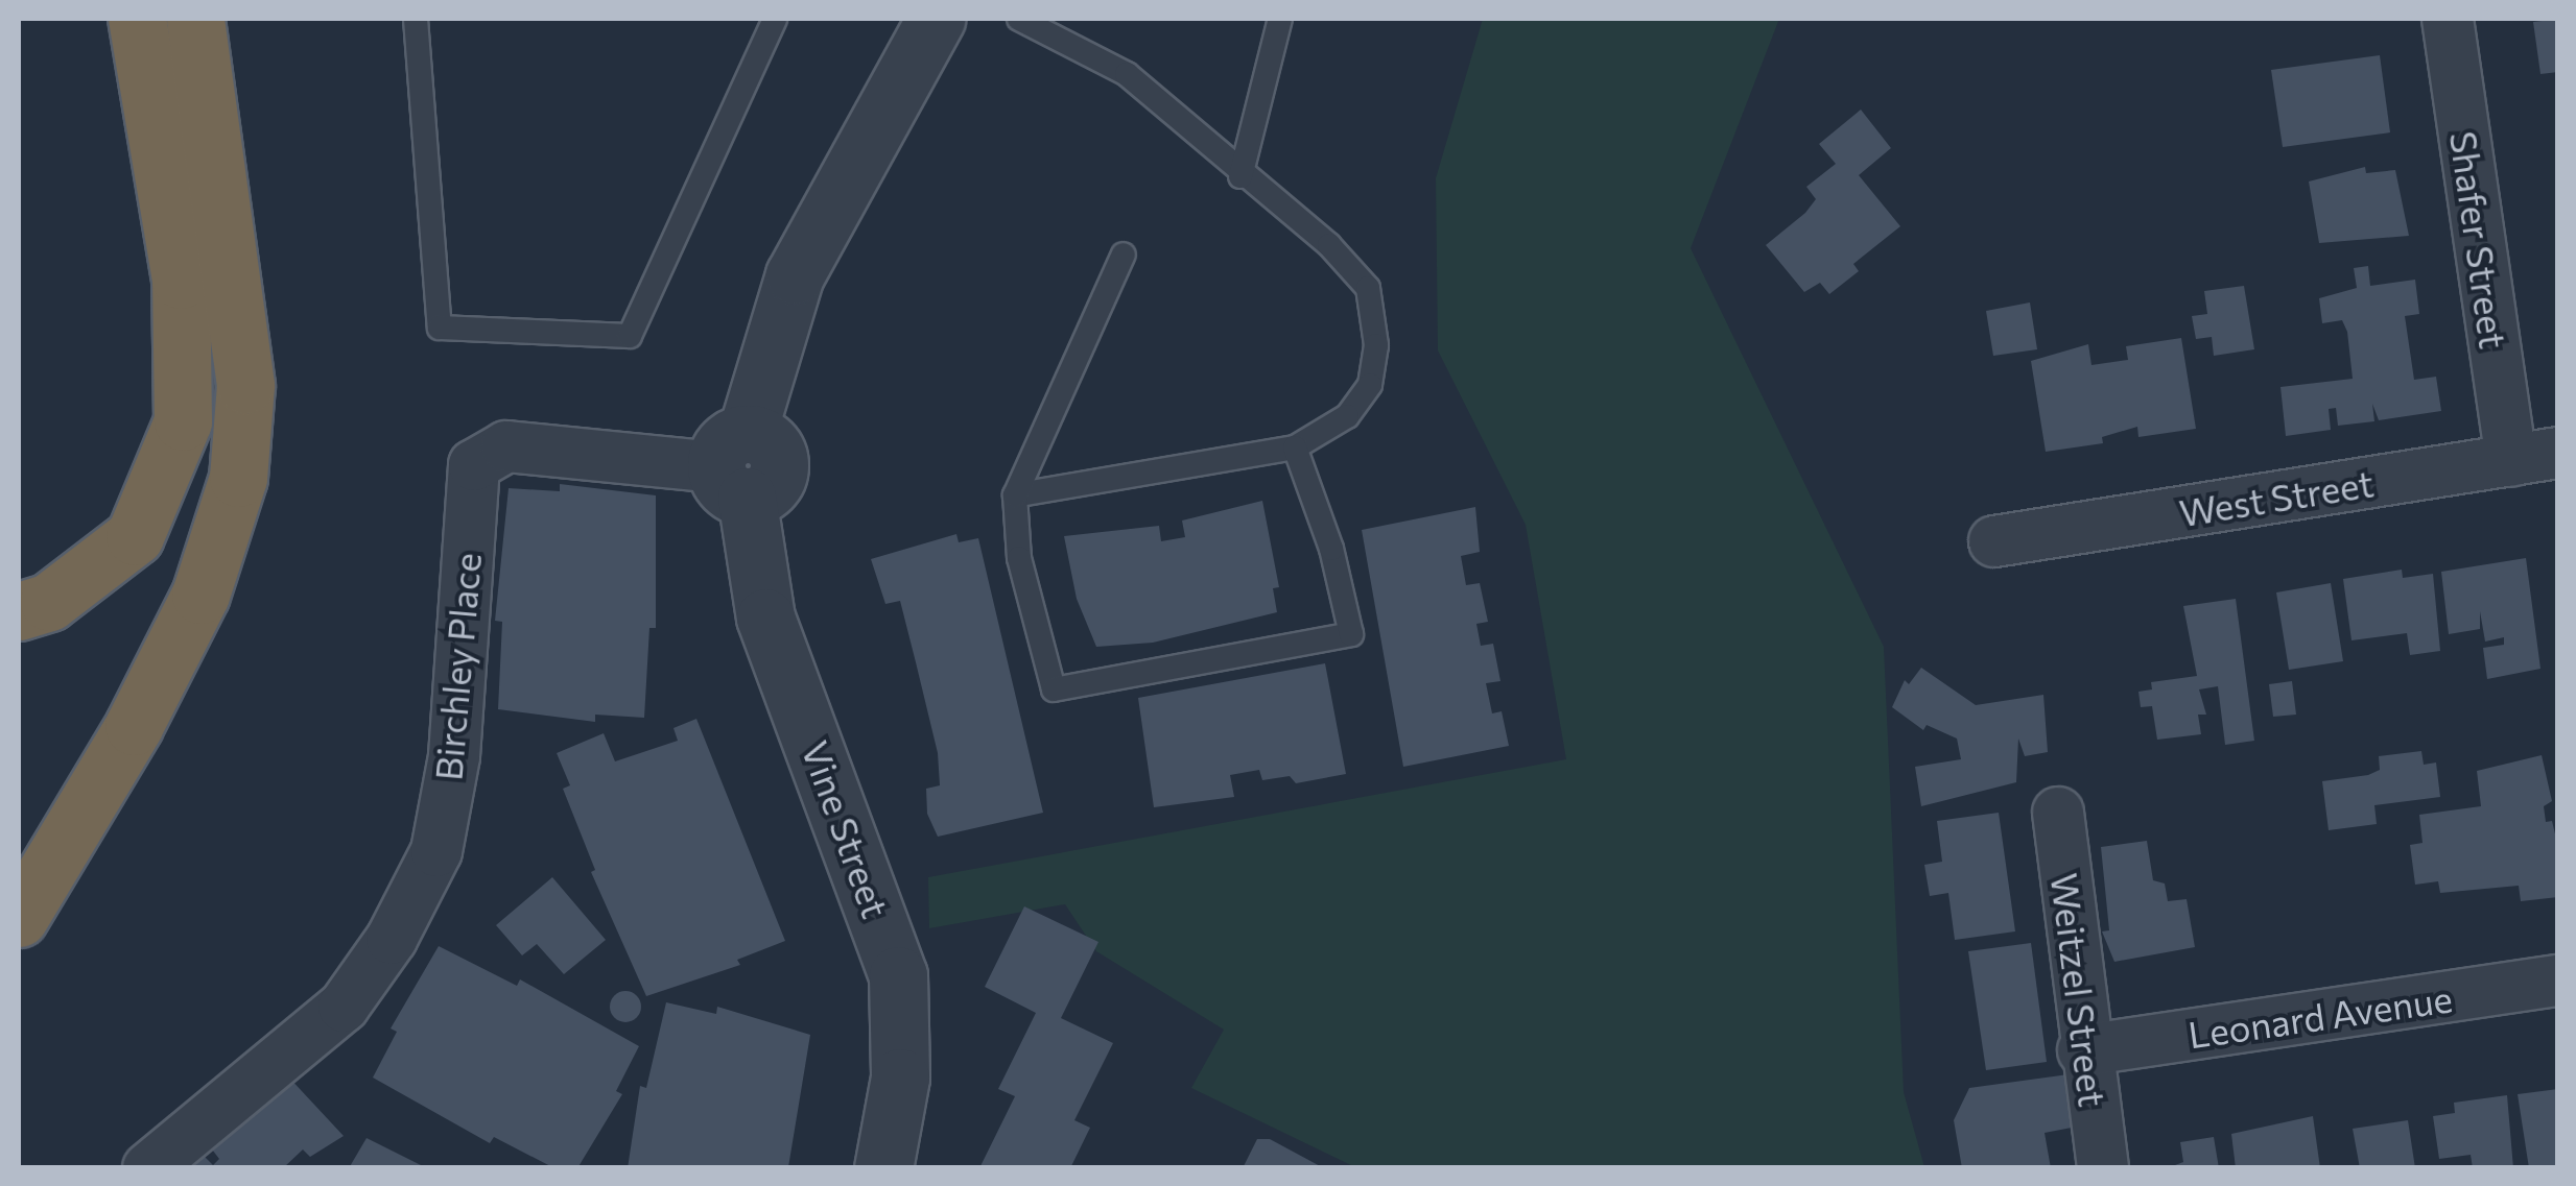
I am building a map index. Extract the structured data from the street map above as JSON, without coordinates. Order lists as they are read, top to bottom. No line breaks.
{"streets":{"street":["Shafer Street","West Street","Birchley Place","Vine Street","Weitzel Street","Leonard Avenue"]},"crossings":[["Shafer Street","West Street"],["Birchley Place","Vine Street"],["Weitzel Street","Leonard Avenue"]]}
